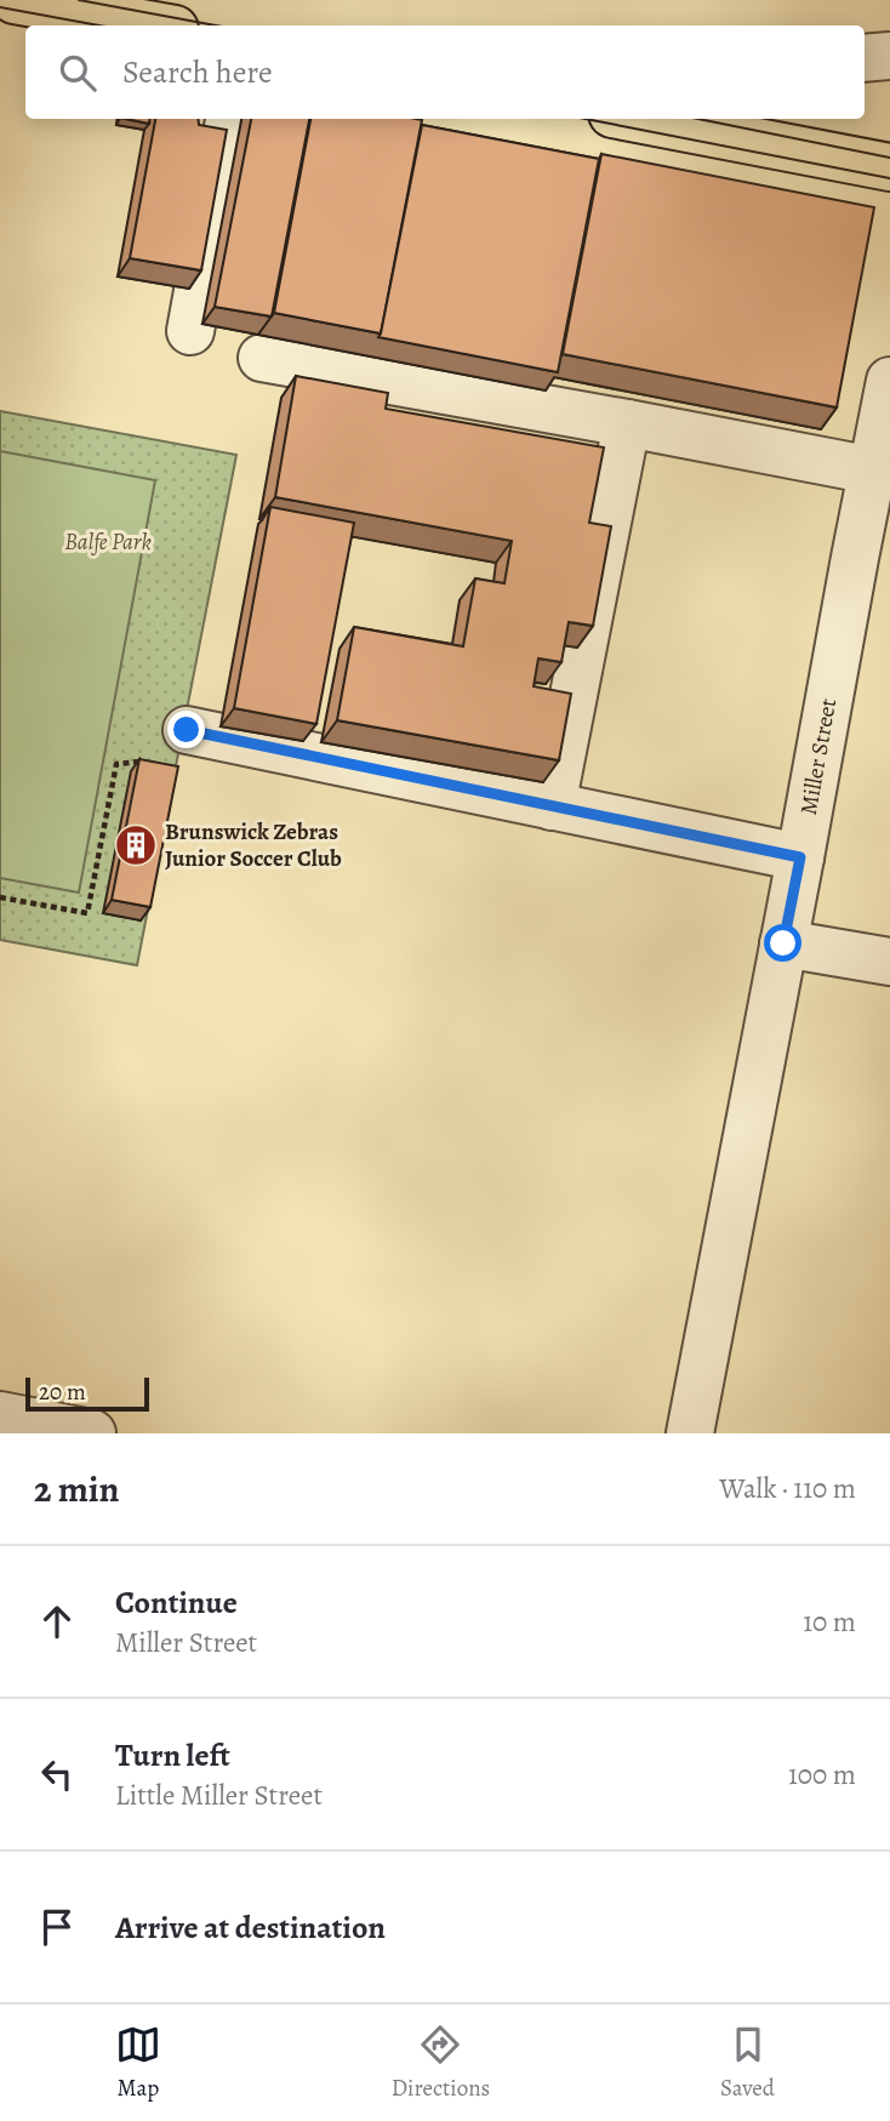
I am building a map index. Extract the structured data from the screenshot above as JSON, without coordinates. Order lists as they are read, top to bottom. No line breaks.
{"streets":{"street":["Miller Street"]},"parks":["Balfe Park"],"places":{"building":["Brunswick Zebras Junior Soccer Club"]},"scale_bar":"20 m","page":{"search":"Search here","scale":"20 m","heading":["2 min","Walk · 110 m"],"list":[["Continue","Miller Street","10 m"],["Turn left","Little Miller Street","100 m"],"Arrive at destination"],"nav":["Map","Directions","Saved"]}}
